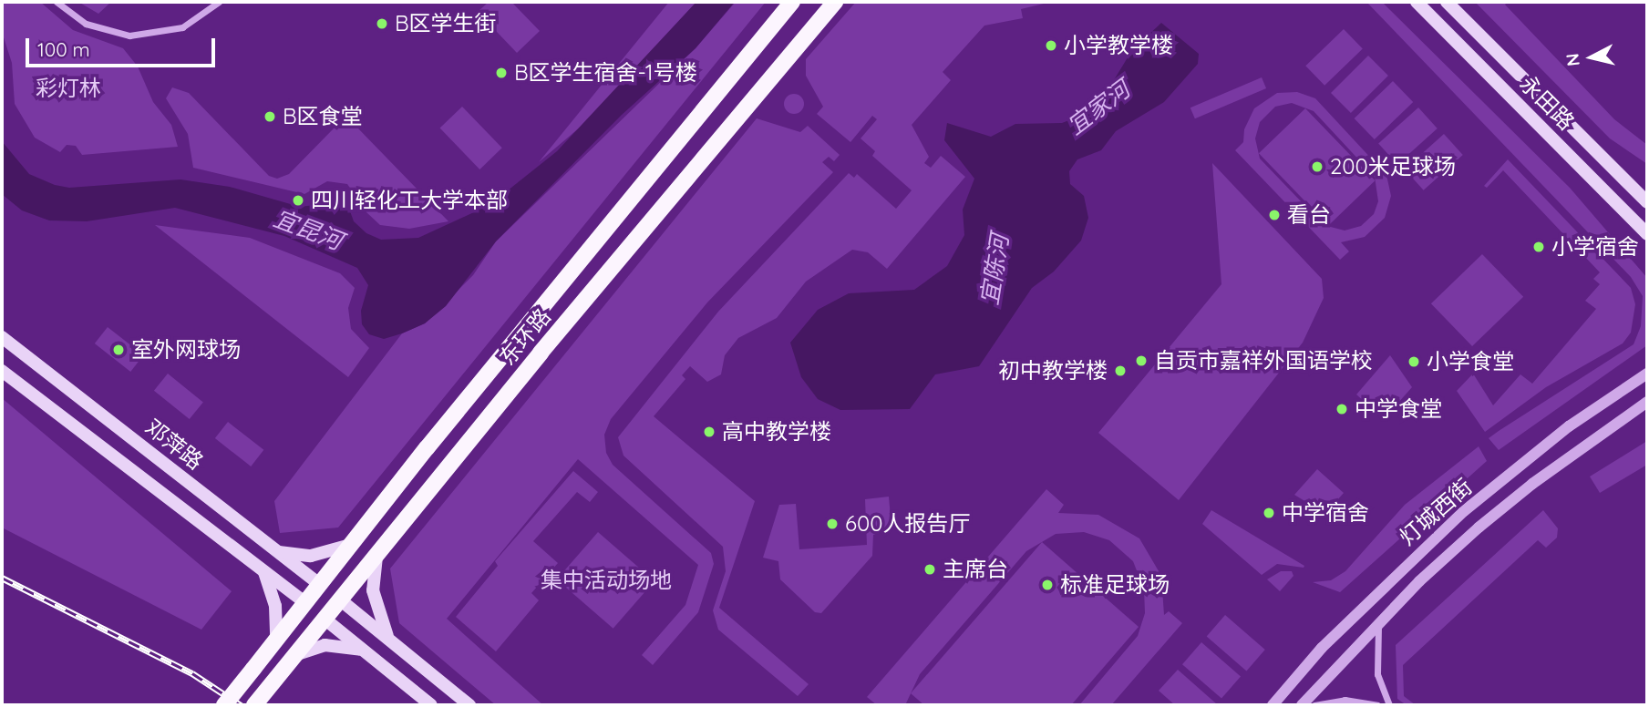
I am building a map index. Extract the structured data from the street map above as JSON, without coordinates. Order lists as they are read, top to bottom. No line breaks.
{"streets":{"highway":["东环路"],"main road":["永田路","邓萍路"],"street":["灯城西街"]},"crossings":[["东环路","邓萍路"]],"water":["宜家河","宜昆河","宜陈河"],"parks":["彩灯林","集中活动场地"],"places":["B区学生街","小学教学楼","B区学生宿舍-1号楼","B区食堂","200米足球场","四川轻化工大学本部","看台","小学宿舍","室外网球场","自贡市嘉祥外国语学校","小学食堂","初中教学楼","中学食堂","高中教学楼","中学宿舍","600人报告厅","主席台","标准足球场"],"scale_bar":"100 m","north":"left"}
